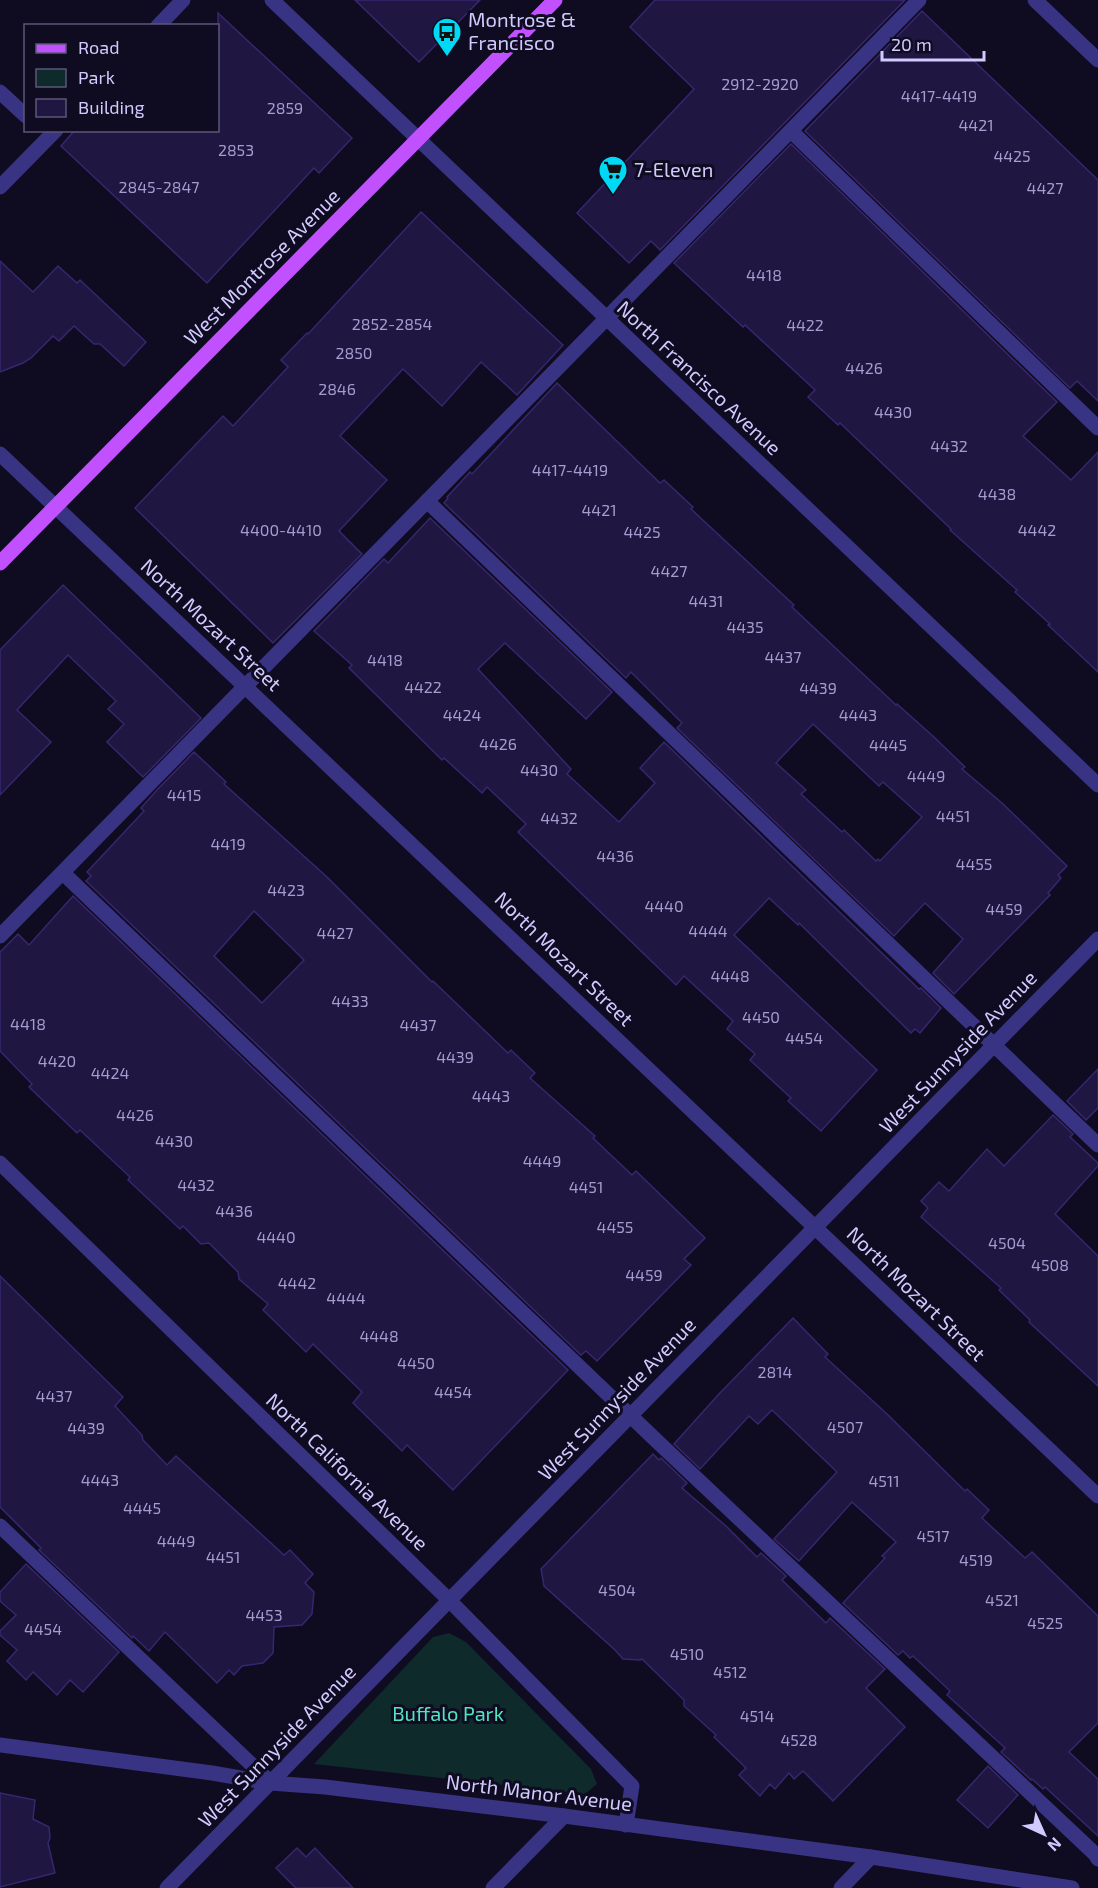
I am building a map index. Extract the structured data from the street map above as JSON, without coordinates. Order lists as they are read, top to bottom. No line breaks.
{"streets":{"main road":["West Montrose Avenue"],"street":["North Francisco Avenue","North Mozart Street","West Sunnyside Avenue","North California Avenue","North Manor Avenue"]},"crossings":[["West Montrose Avenue","North Francisco Avenue"],["West Montrose Avenue","North Mozart Street"],["North Mozart Street","West Sunnyside Avenue"],["West Sunnyside Avenue","North California Avenue"],["West Sunnyside Avenue","North Manor Avenue"],["North California Avenue","North Manor Avenue"]],"parks":["Buffalo Park"],"places":{"bus stop":["Montrose & Francisco"],"supermarket":["7-Eleven"]},"house_numbers":["2912-2920","4417-4419","2859","4421","2853","4425","2845-2847","4427","4418","2852-2854","4422","2850","4426","2846","4430","4432","4417-4419","4438","4421","4400-4410","4442","4425","4427","4431","4435","4437","4418","4422","4439","4424","4443","4426","4445","4430","4449","4415","4451","4432","4419","4436","4455","4423","4440","4459","4444","4427","4448","4433","4450","4418","4437","4454","4439","4420","4424","4443","4426","4430","4449","4432","4451","4436","4455","4440","4504","4508","4459","4442","4444","4448","4450","2814","4454","4437","4507","4439","4443","4511","4445","4517","4449","4451","4519","4504","4521","4453","4525","4454","4510","4512","4514","4528"],"legend":["Road","Park","Building"],"scale_bar":"20 m","north":"bottom right"}
